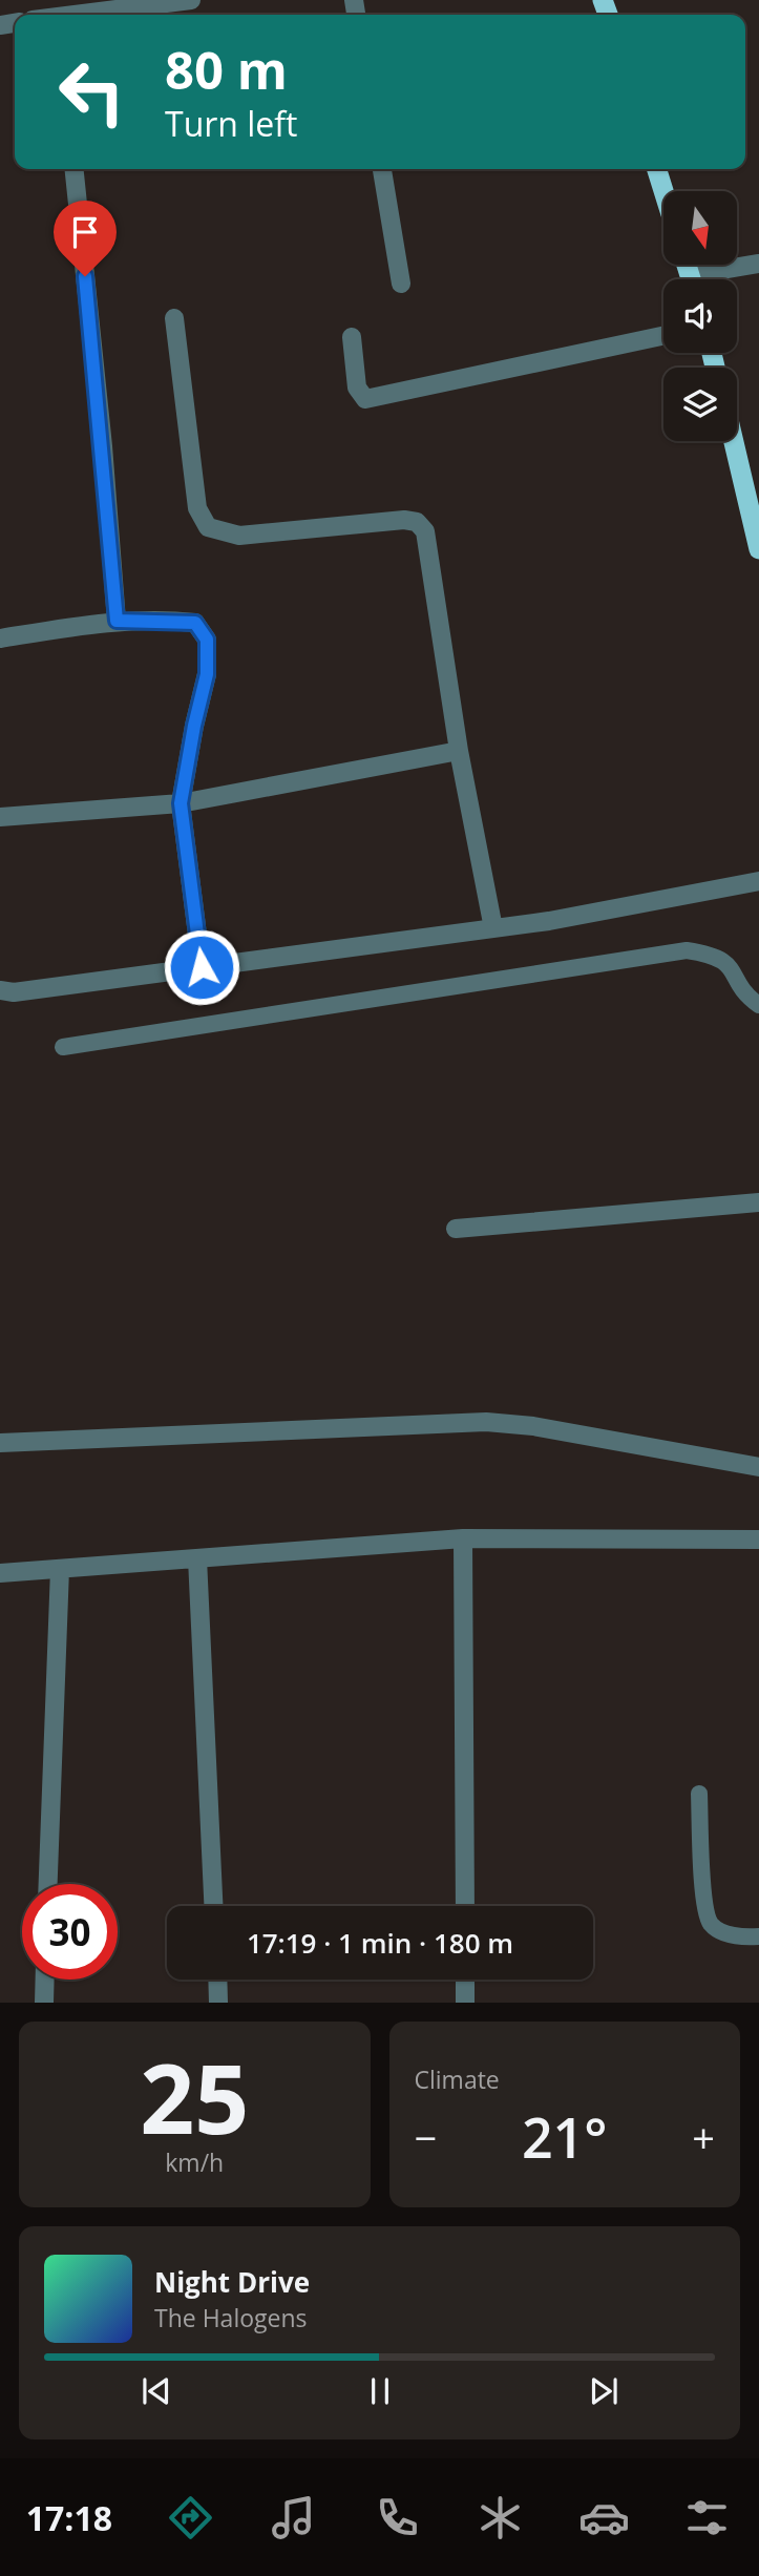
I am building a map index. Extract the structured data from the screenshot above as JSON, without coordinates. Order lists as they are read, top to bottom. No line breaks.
{"north":"bottom","page":{"turn":["80 m","Turn left"],"limit":"30","trip":"17:19 · 1 min · 180 m","tile":[["25","km/h"],"Climate"],"heat":["−","21°","+"],"song":["Night Drive","The Halogens"],"tabs":"17:18"}}
